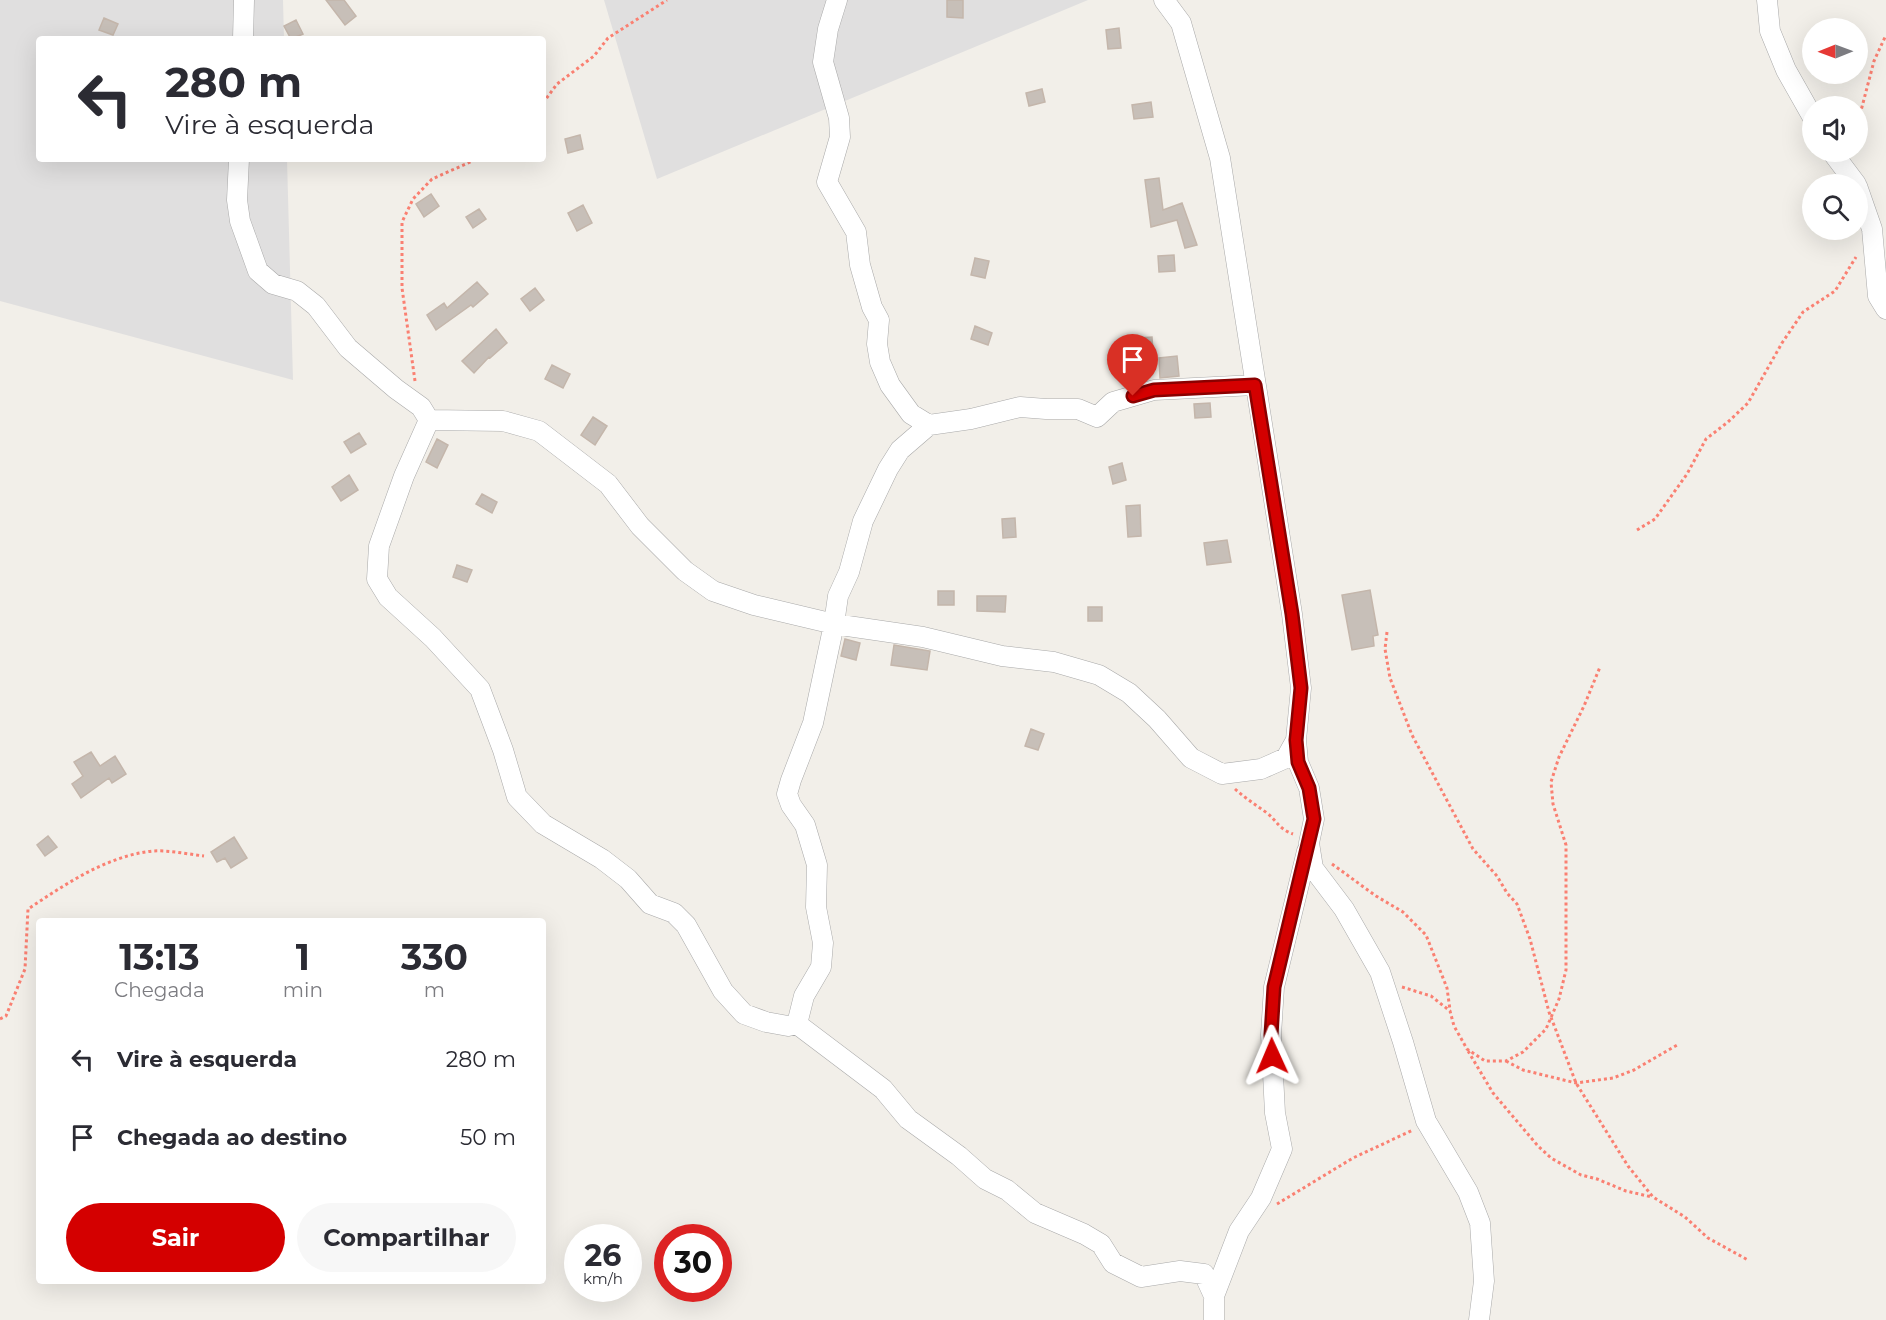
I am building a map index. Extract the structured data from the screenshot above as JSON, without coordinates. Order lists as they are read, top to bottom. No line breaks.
{"north":"left","page":{"turn":["280 m","Vire à esquerda"],"eta":["13:13","Chegada","1","min","330","m"],"list":[{"name":"Vire à esquerda","value":"280 m"},{"name":"Chegada ao destino","value":"50 m"}],"buttons":["Sair","Compartilhar"],"speed":"26 km/h","limit":"30"}}
